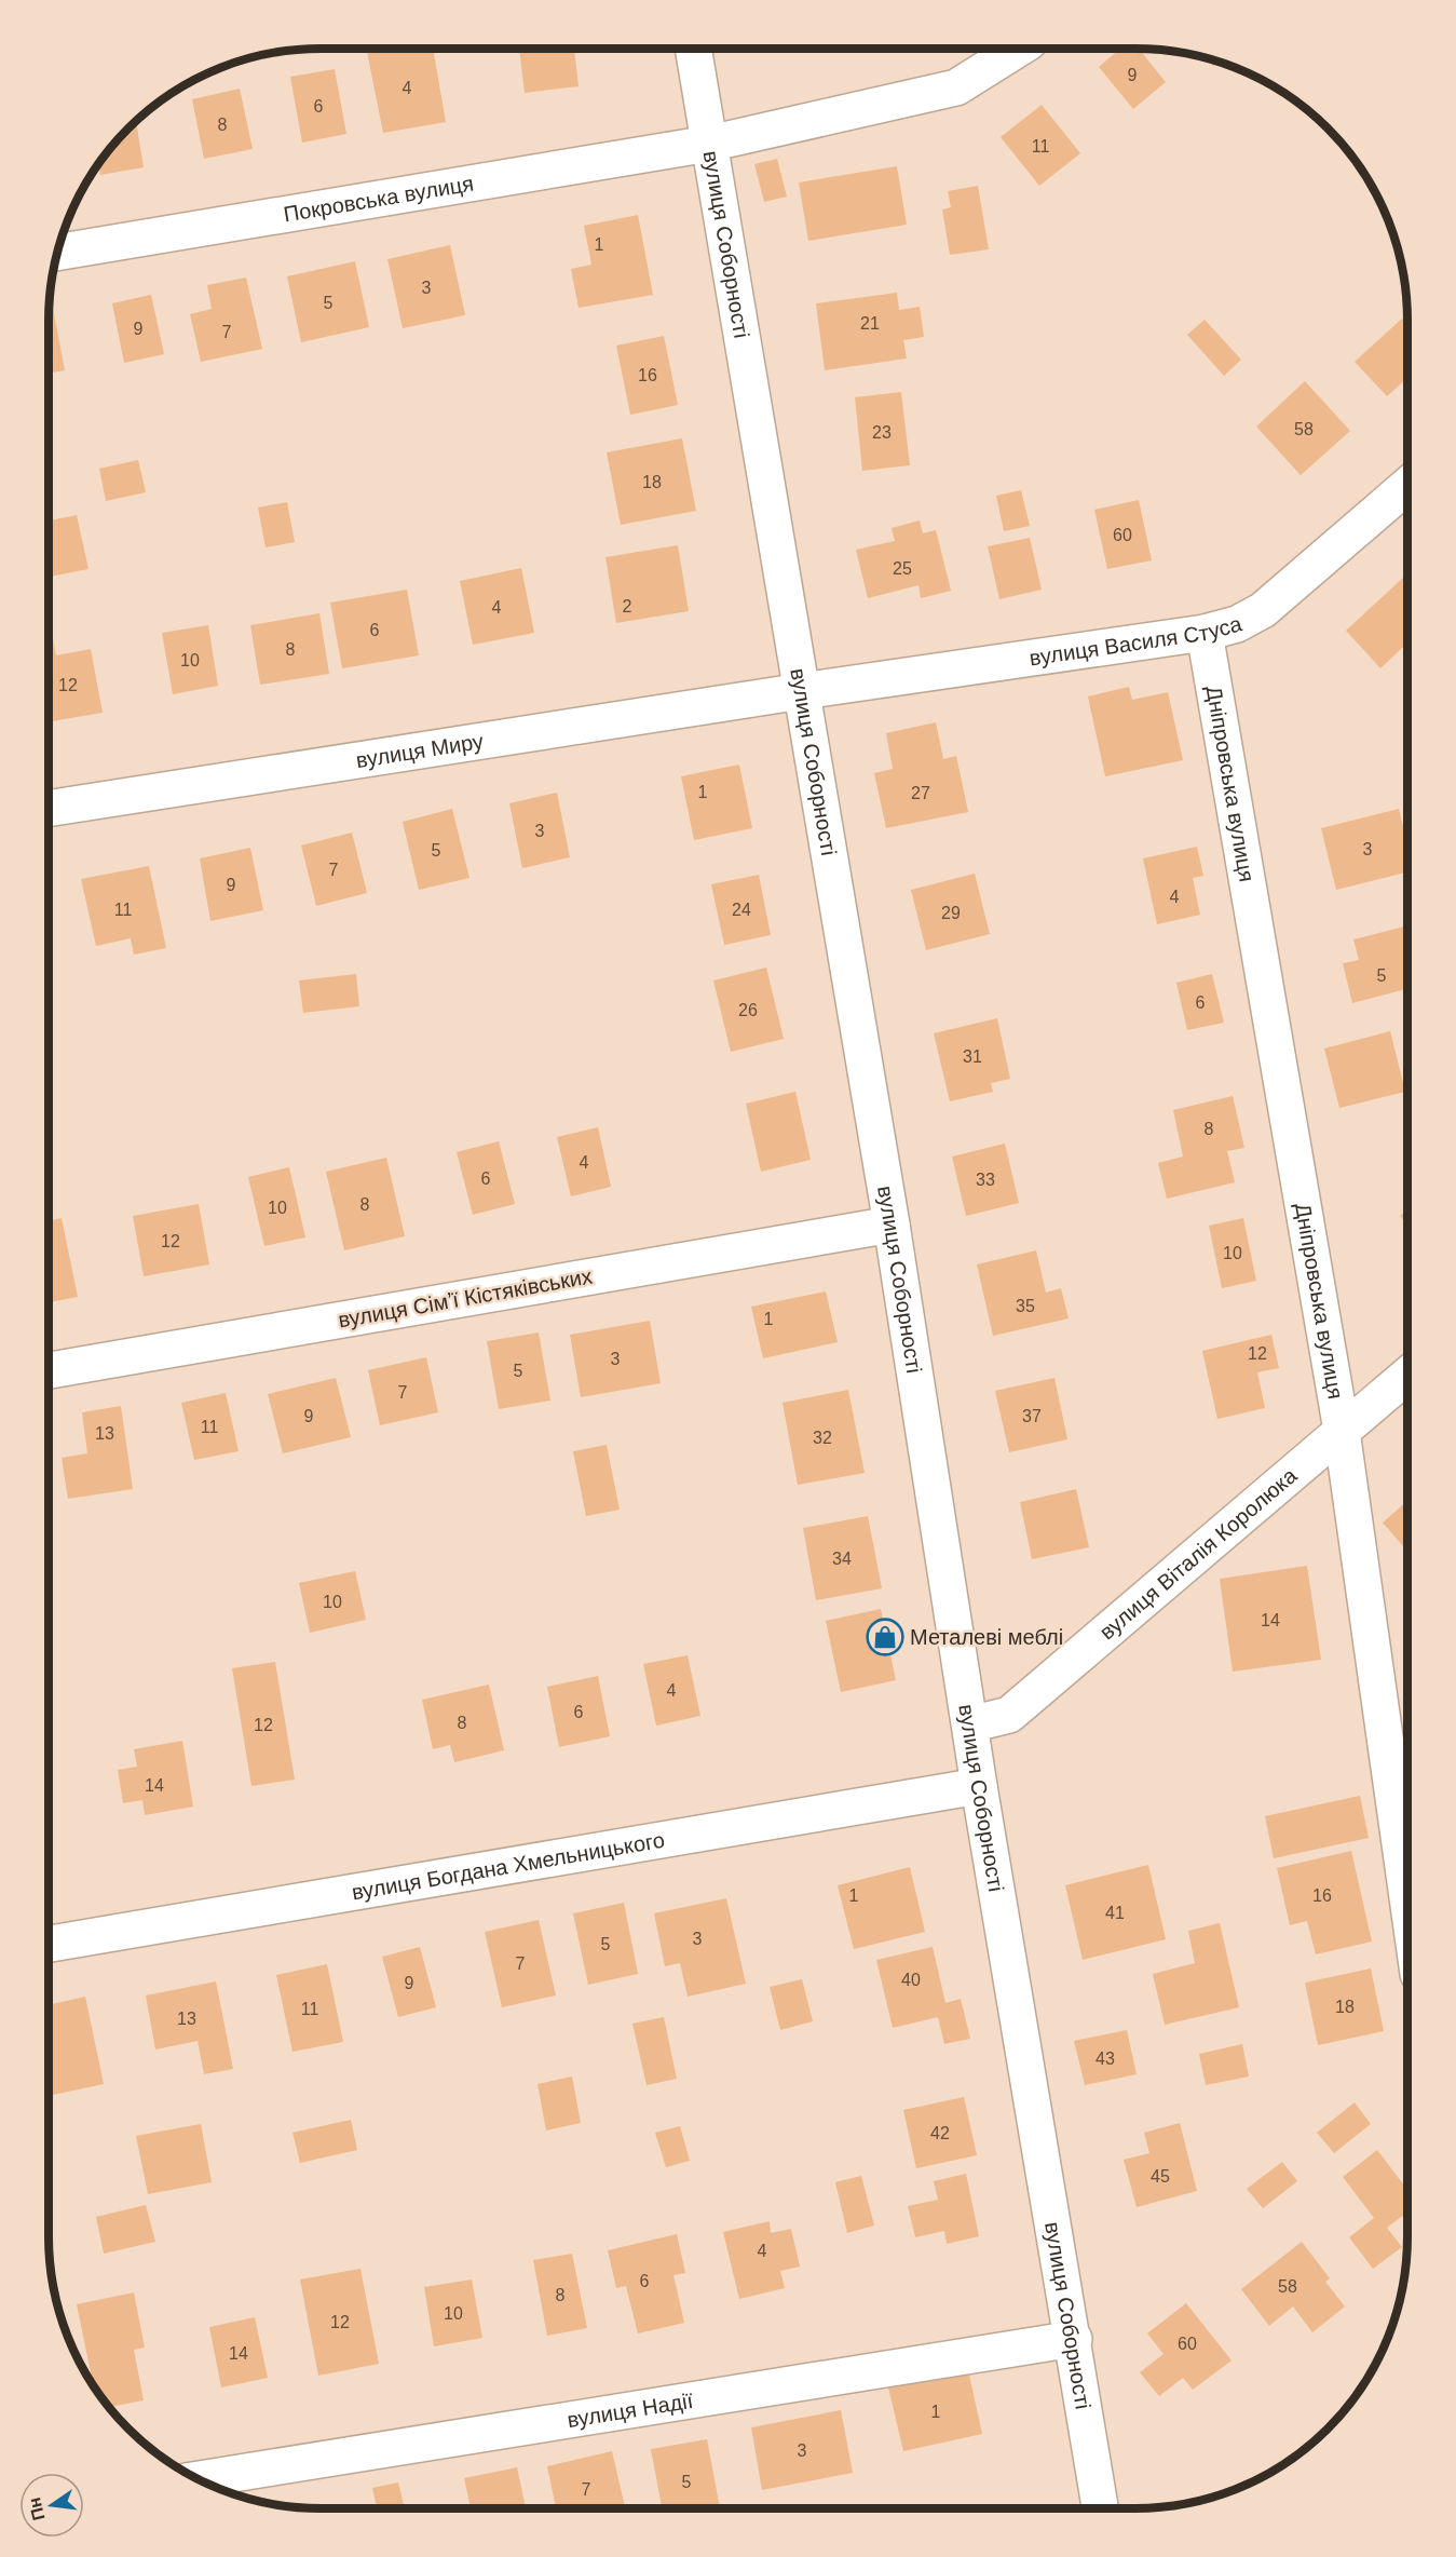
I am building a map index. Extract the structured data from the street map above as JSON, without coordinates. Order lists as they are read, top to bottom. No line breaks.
{"streets":{"street":["Покровська вулиця","вулиця Соборності","вулиця Василя Стуса","вулиця Миру","Дніпровська вулиця","вулиця Сімʼї Кістяківських","вулиця Віталія Королюка","вулиця Богдана Хмельницького","вулиця Надії"]},"crossings":[["Покровська вулиця","вулиця Соборності"],["вулиця Соборності","вулиця Василя Стуса"],["вулиця Соборності","вулиця Миру"],["вулиця Соборності","вулиця Сімʼї Кістяківських"],["вулиця Соборності","вулиця Віталія Королюка"],["вулиця Соборності","вулиця Богдана Хмельницького"],["вулиця Соборності","вулиця Надії"],["вулиця Василя Стуса","вулиця Миру"],["вулиця Василя Стуса","Дніпровська вулиця"],["Дніпровська вулиця","вулиця Віталія Королюка"]],"places":{"shop":["Металеві меблі"]},"house_numbers":["9","4","6","8","11","1","3","5","21","9","7","16","58","23","18","60","25","2","4","6","8","10","12","1","27","3","3","5","7","9","4","11","24","29","5","6","26","31","8","4","6","33","8","10","12","10","35","1","12","3","5","7","9","37","11","13","32","34","10","14","4","6","8","12","14","1","16","41","3","5","7","40","9","18","11","13","43","42","45","4","6","58","8","10","12","60","14","1","3","5","7"],"north":"left"}
